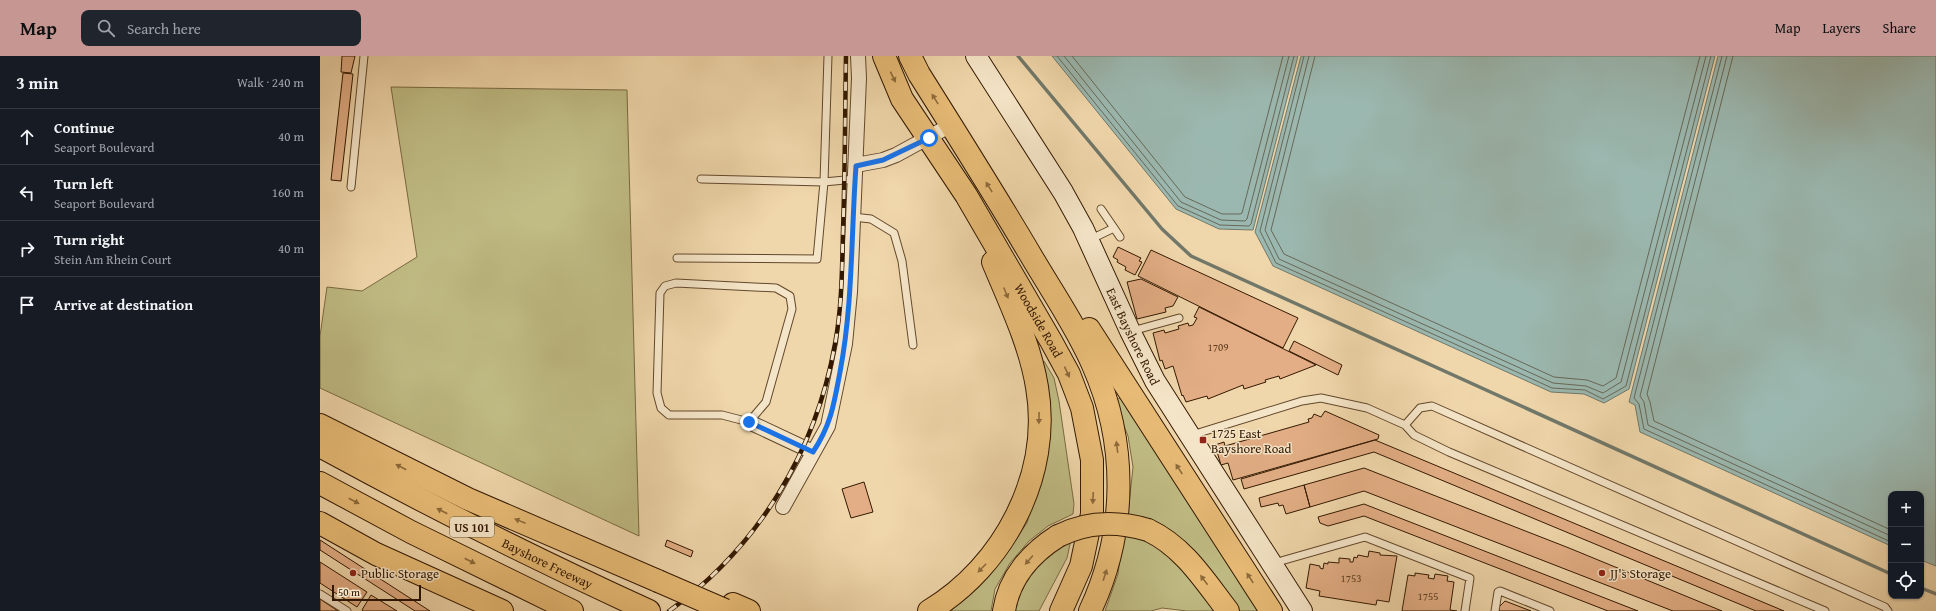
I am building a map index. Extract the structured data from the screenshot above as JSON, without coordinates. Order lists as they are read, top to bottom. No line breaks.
{"streets":{"highway":["Woodside Road","US 101","Bayshore Freeway"],"street":["East Bayshore Road"]},"places":{"transit":["1725 East Bayshore Road"],"other":["Public Storage","JJ's Storage"]},"house_numbers":["1709","1753","1755"],"scale_bar":"50 m","page":{"header":"Map","search":"Search here","nav":["Map","Layers","Share"],"heading":["3 min","Walk · 240 m"],"list":[["Continue","Seaport Boulevard","40 m"],["Turn left","Seaport Boulevard","160 m"],["Turn right","Stein Am Rhein Court","40 m"],"Arrive at destination"],"map_buttons":["+","−"],"scale":"50 m"}}
